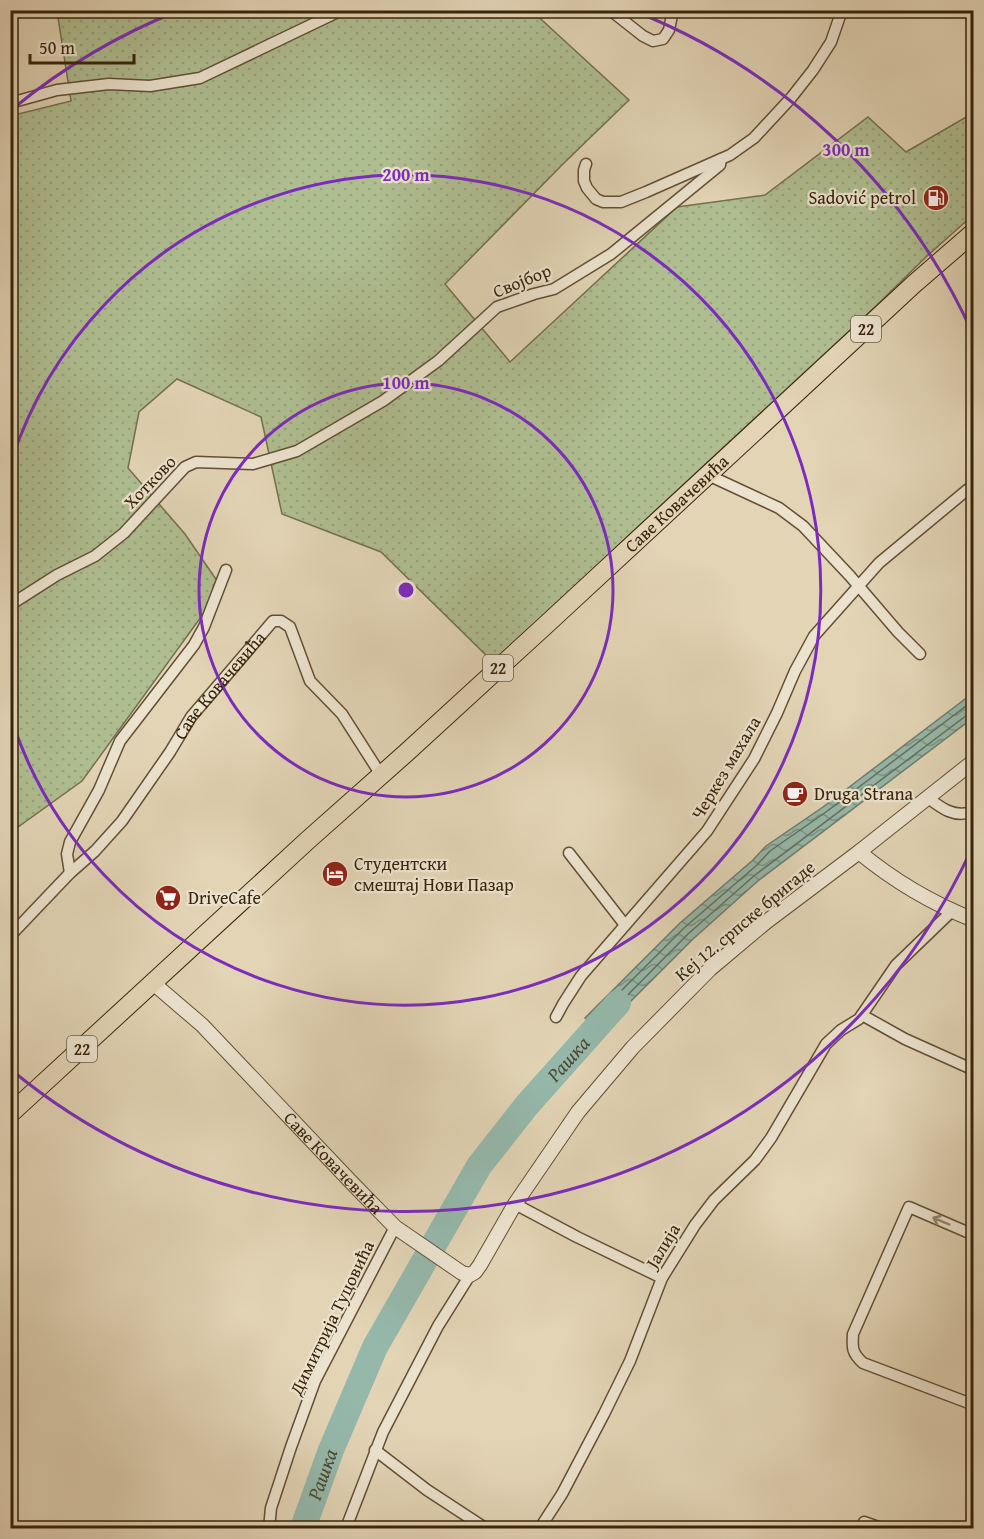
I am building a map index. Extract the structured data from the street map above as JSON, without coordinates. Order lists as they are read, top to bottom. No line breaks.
{"streets":{"main road":["22","Саве Ковачевића"],"street":["Својбор","Хотково","Черкез махала","Кеј 12. српске бригаде","Јалија","Димитрија Туцовића"]},"crossings":[["Својбор","Хотково"],["Саве Ковачевића","Кеј 12. српске бригаде"],["Саве Ковачевића","Димитрија Туцовића"]],"water":["Рашка"],"places":{"fuel station":["Sadović petrol"],"cafe":["Druga Strana"],"hotel":["Студентски смештај Нови Пазар"],"supermarket":["DriveCafe"]},"scale_bar":"50 m","rings":["300 m","200 m","100 m"]}
